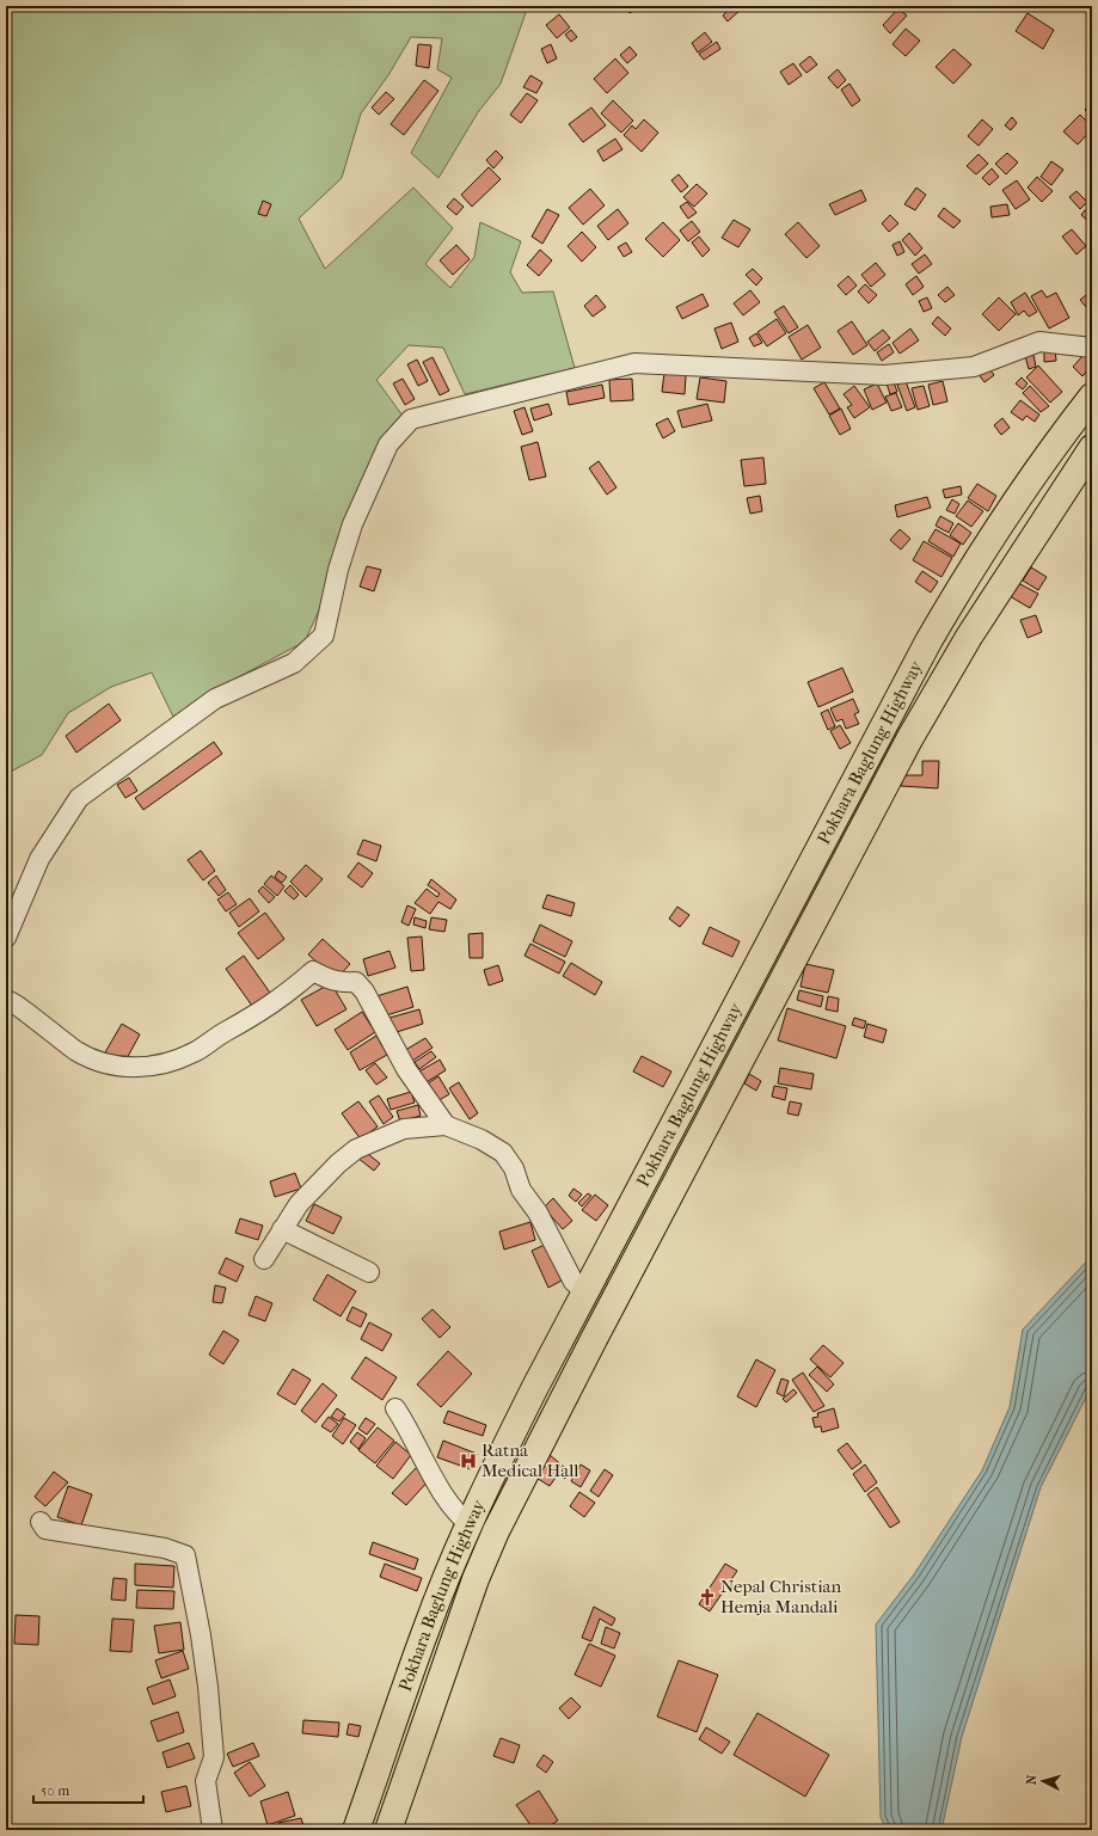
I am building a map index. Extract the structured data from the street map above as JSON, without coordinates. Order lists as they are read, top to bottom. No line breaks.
{"streets":{"highway":["Pokhara Baglung Highway"]},"places":{"hospital":["Ratna Medical Hall"],"church":["Nepal Christian Hemja Mandali"]},"scale_bar":"50 m","north":"left"}
